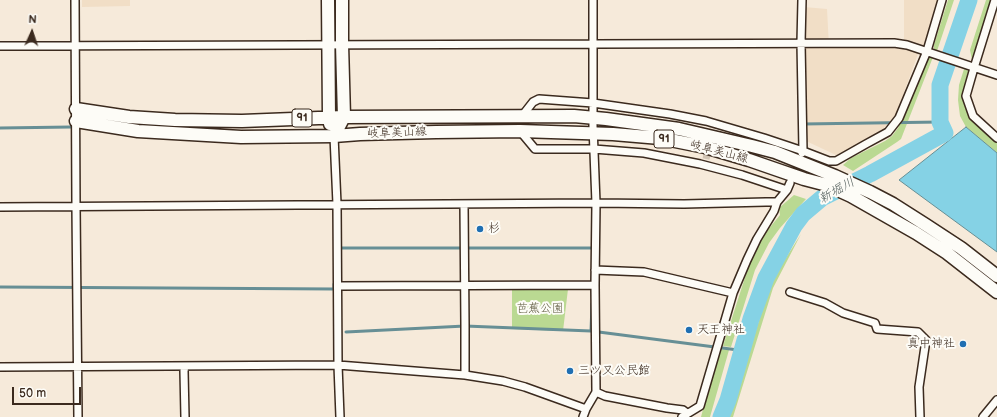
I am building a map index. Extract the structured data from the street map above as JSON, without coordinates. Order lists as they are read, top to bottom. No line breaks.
{"streets":{"main road":["91","岐阜美山線"]},"crossings":[["91","岐阜美山線"]],"water":["新堀川"],"parks":["芭蕉公園"],"places":["杉","天王神社","真中神社","三ツ又公民館"],"scale_bar":"50 m","north":"top"}
